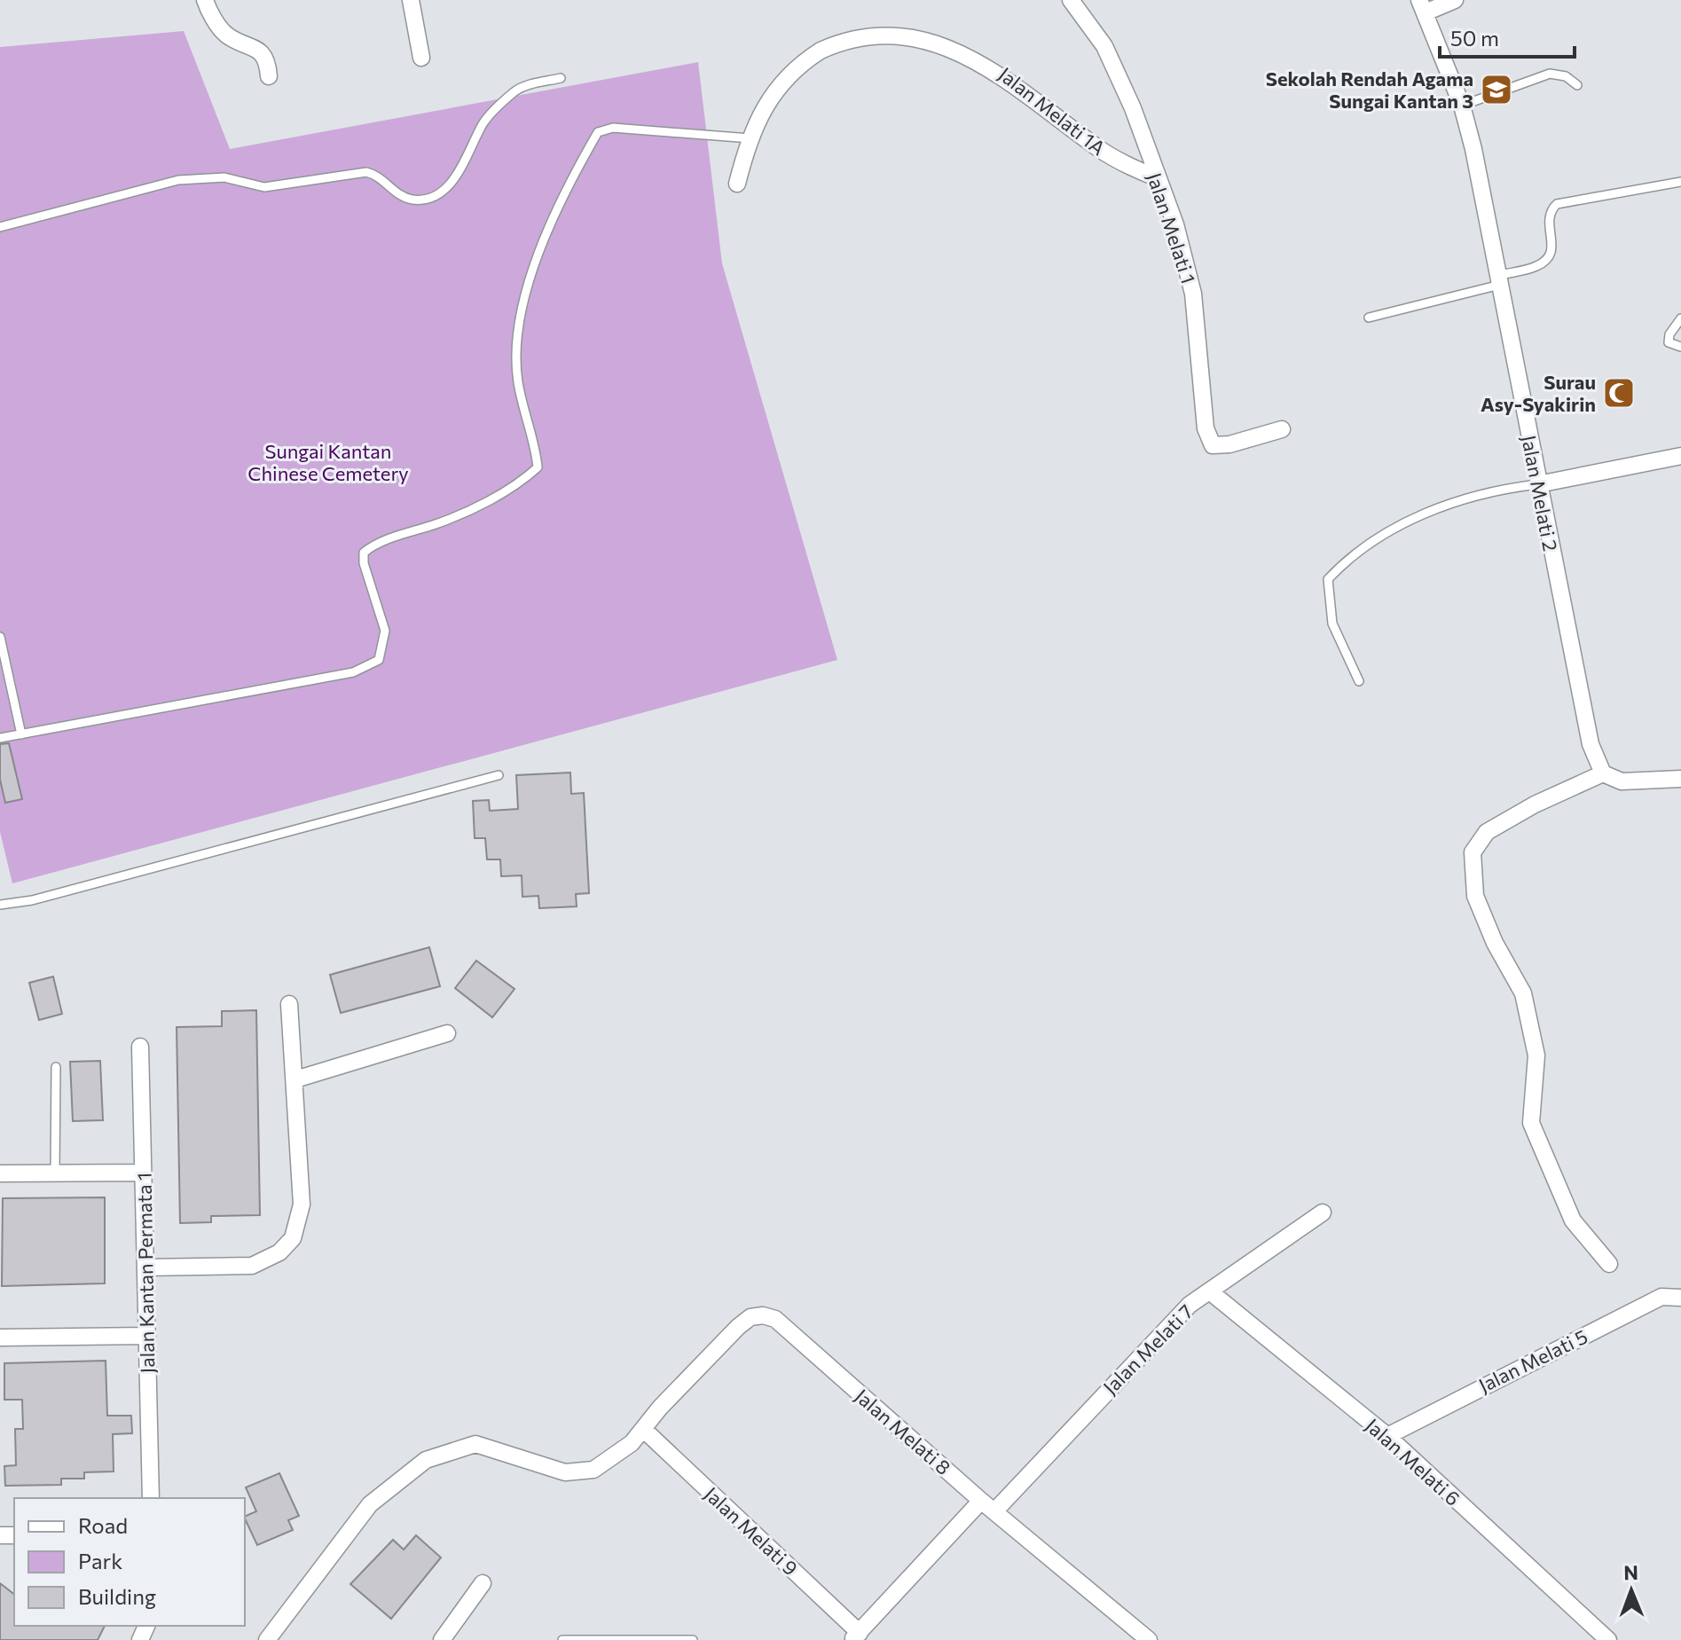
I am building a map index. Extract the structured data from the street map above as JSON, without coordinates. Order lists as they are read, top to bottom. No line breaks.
{"streets":{"street":["Jalan Melati 1A","Jalan Melati 1","Jalan Melati 2","Jalan Kantan Permata 1","Jalan Melati 7","Jalan Melati 5","Jalan Melati 8","Jalan Melati 6","Jalan Melati 9"]},"crossings":[["Jalan Melati 1A","Jalan Melati 1"],["Jalan Melati 7","Jalan Melati 8"],["Jalan Melati 7","Jalan Melati 6"],["Jalan Melati 5","Jalan Melati 6"],["Jalan Melati 8","Jalan Melati 9"]],"parks":["Sungai Kantan Chinese Cemetery"],"places":{"school or university":["Sekolah Rendah Agama Sungai Kantan 3"],"mosque":["Surau Asy-Syakirin"]},"legend":["Road","Park","Building"],"scale_bar":"50 m","north":"top"}
